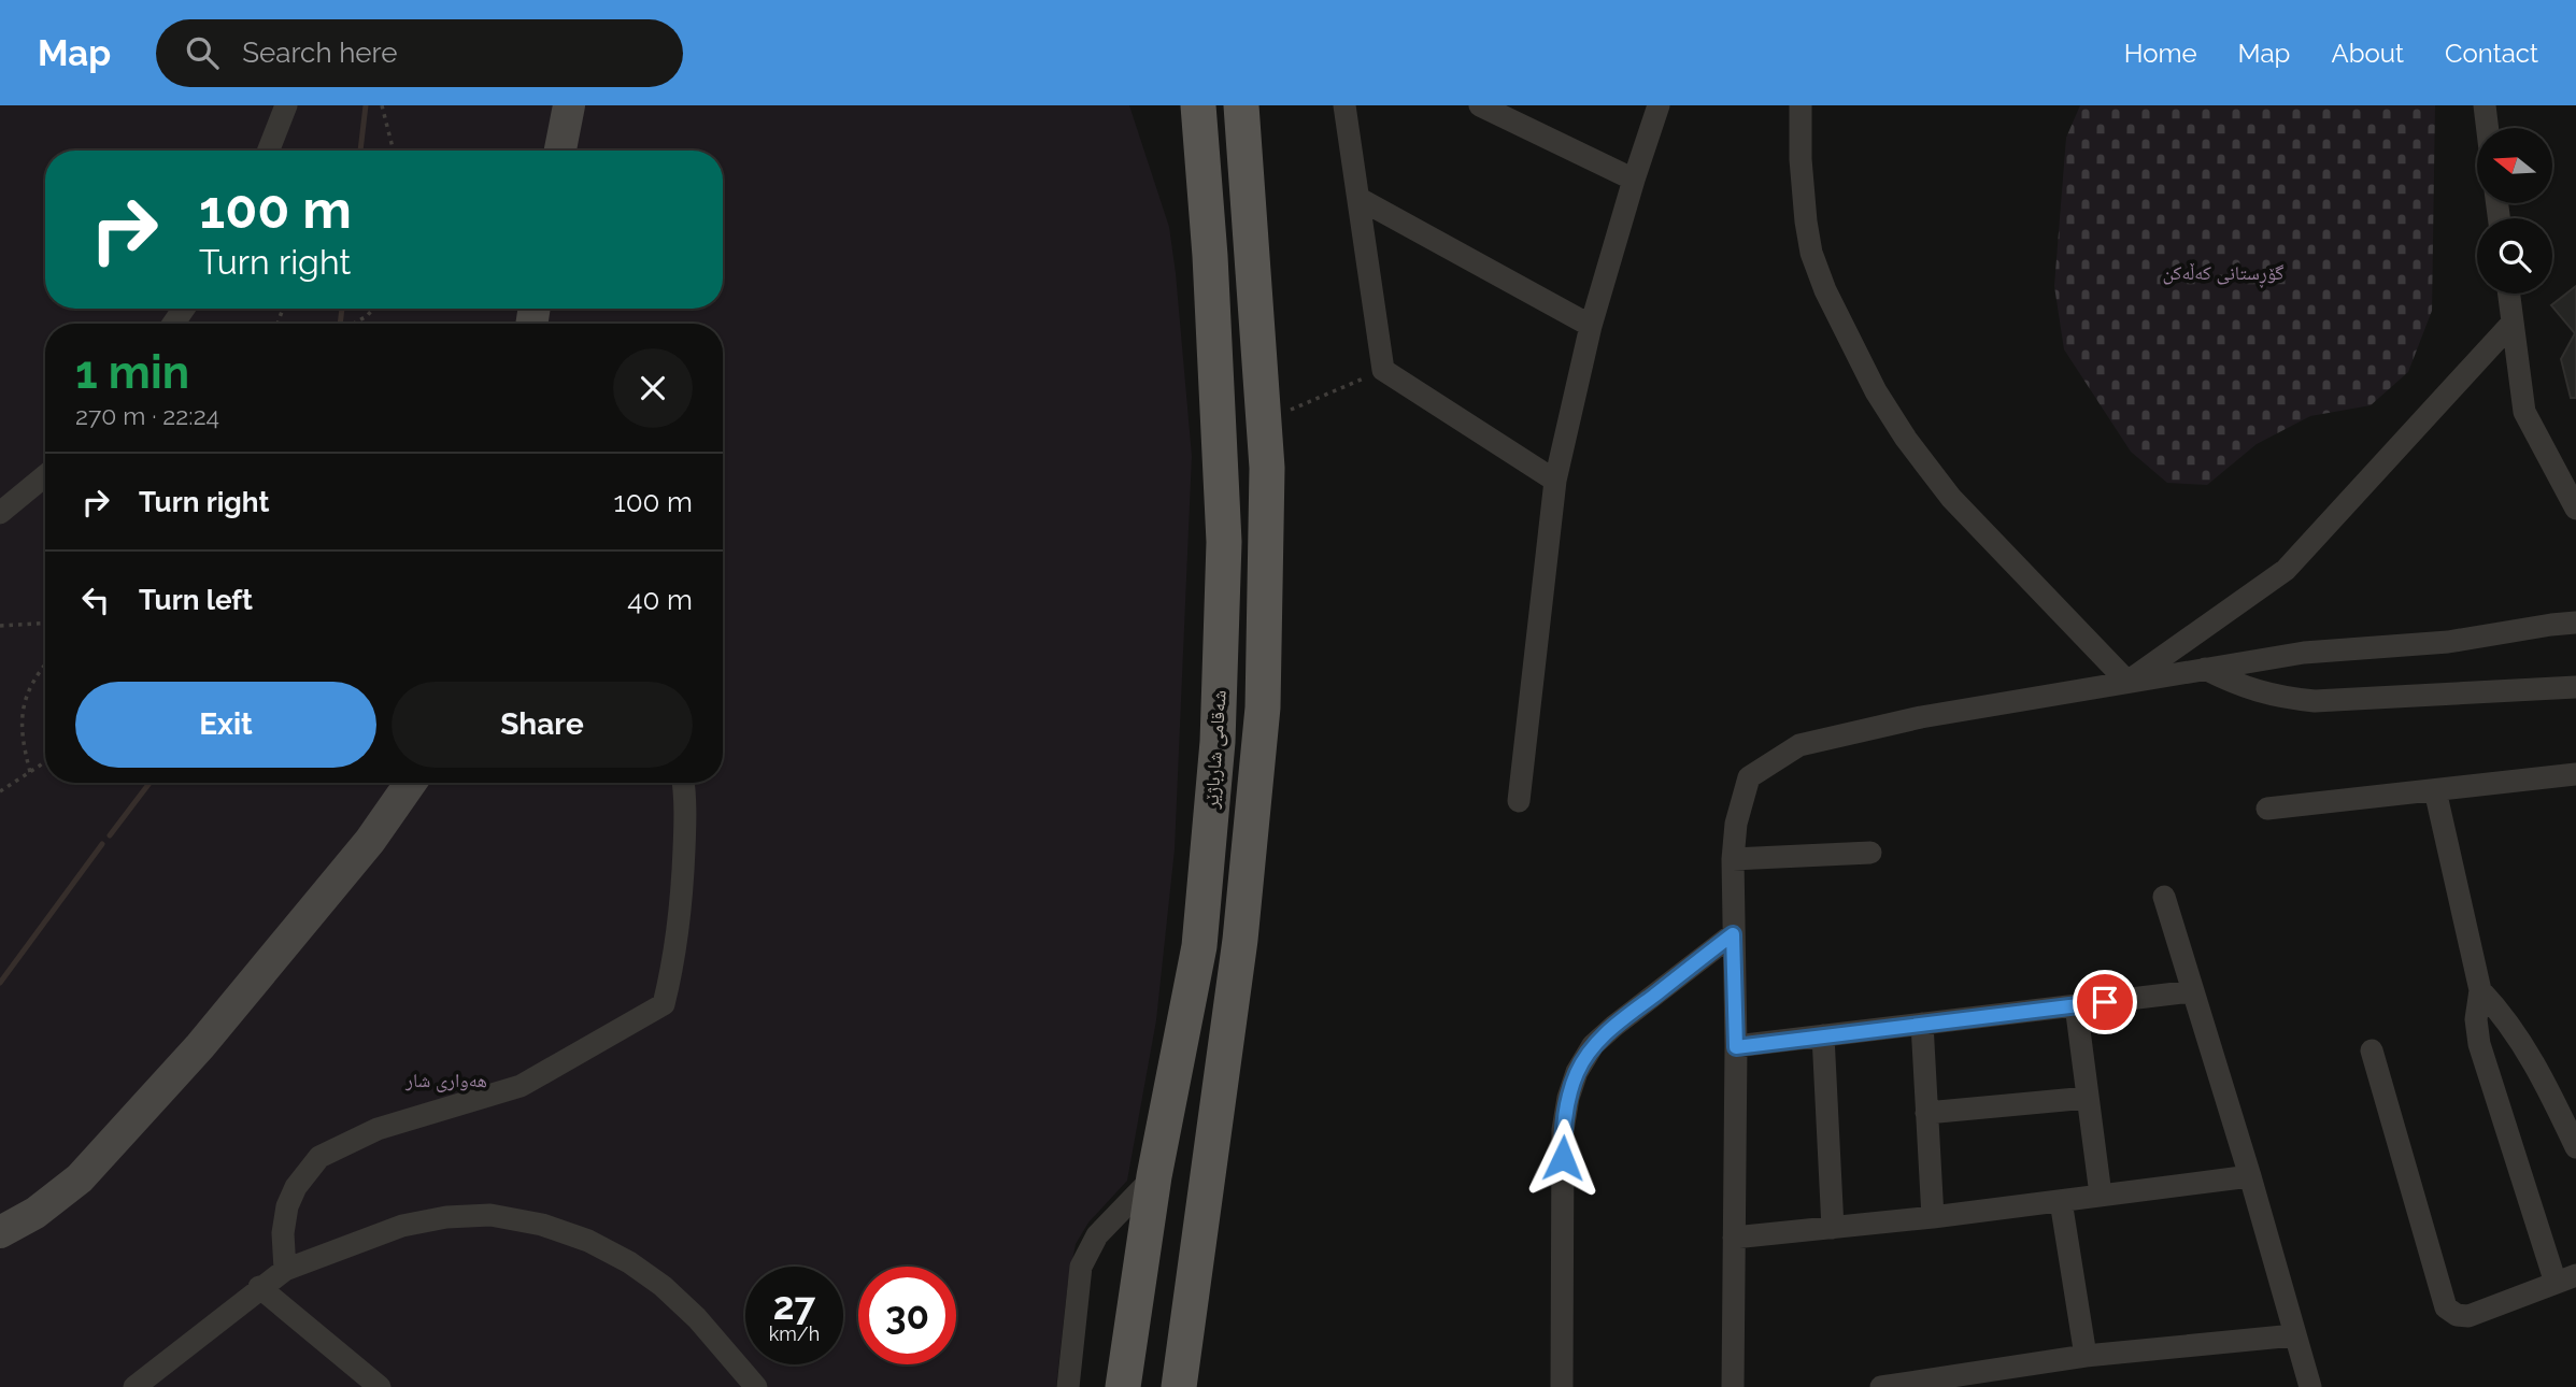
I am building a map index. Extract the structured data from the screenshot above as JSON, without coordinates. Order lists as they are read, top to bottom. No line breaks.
{"streets":{"main road":["شەقامی شارباژێر"]},"parks":["گۆڕستانی کەڵەکن","هەواری شار"],"north":"left","page":{"header":"Map","search":"Search here","nav":["Home","Map","About","Contact"],"turn":["100 m","Turn right"],"heading":["1 min","270 m · 22:24"],"list":[{"name":"Turn right","value":"100 m"},{"name":"Turn left","value":"40 m"}],"buttons":["Exit","Share"],"speed":"27 km/h","limit":"30"}}
